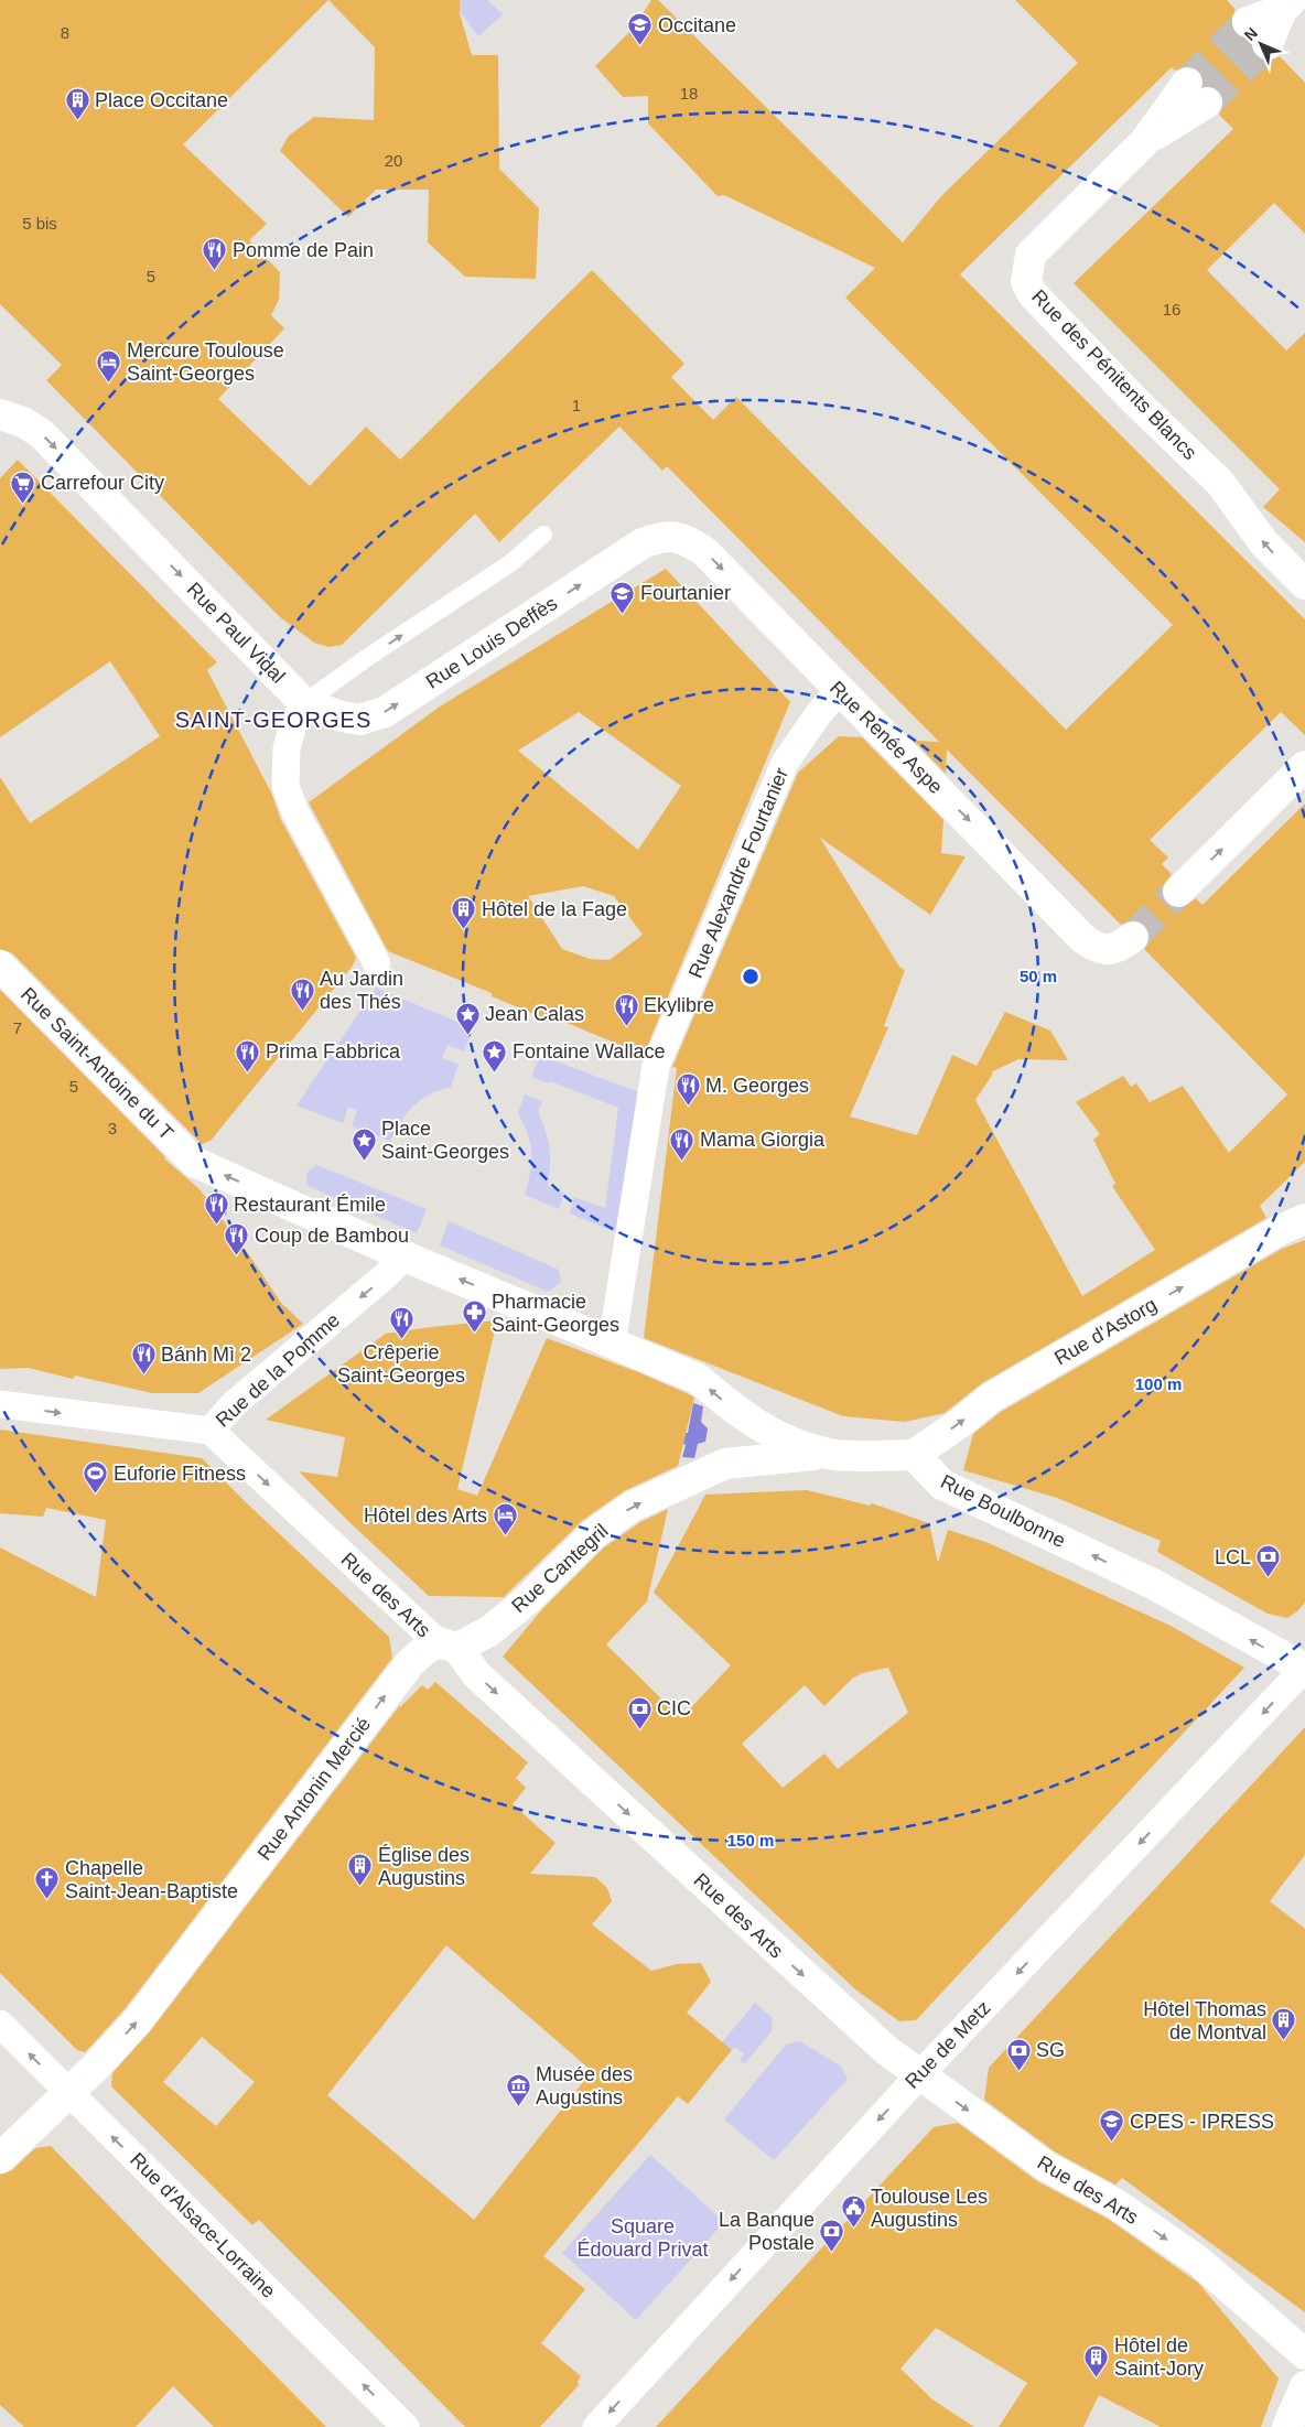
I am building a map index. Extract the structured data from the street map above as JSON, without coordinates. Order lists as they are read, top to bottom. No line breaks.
{"streets":{"street":["Rue des Pénitents Blancs","Rue Paul Vidal","Rue Louis Deffès","Rue Renée Aspe","Rue Alexandre Fourtanier","Rue Saint-Antoine du T","Rue d'Astorg","Rue de la Pomme","Rue Boulbonne","Rue Cantegril","Rue des Arts","Rue Antonin Mercié","Rue de Metz","Rue d'Alsace-Lorraine"]},"crossings":[["Rue Paul Vidal","Rue Louis Deffès"],["Rue Louis Deffès","Rue Renée Aspe"],["Rue Renée Aspe","Rue Alexandre Fourtanier"],["Rue Saint-Antoine du T","Rue de la Pomme"],["Rue d'Astorg","Rue Boulbonne"],["Rue de la Pomme","Rue des Arts"],["Rue Boulbonne","Rue de Metz"],["Rue Cantegril","Rue des Arts"],["Rue Cantegril","Rue Antonin Mercié"],["Rue des Arts","Rue Antonin Mercié"],["Rue des Arts","Rue de Metz"],["Rue Antonin Mercié","Rue d'Alsace-Lorraine"]],"one_way":["Rue Paul Vidal","Rue Louis Deffès","Rue Renée Aspe","Rue Saint-Antoine du T","Rue d'Astorg","Rue Boulbonne","Rue Cantegril","Rue des Arts","Rue Antonin Mercié","Rue de Metz","Rue d'Alsace-Lorraine"],"districts":["SAINT-GEORGES"],"parks":["Square Édouard Privat"],"places":{"school or university":["Occitane","Fourtanier","CPES - IPRESS"],"building":["Place Occitane","Hôtel de la Fage","Église des Augustins","Hôtel Thomas de Montval","Hôtel de Saint-Jory"],"restaurant":["Pomme de Pain","Au Jardin des Thés","Ekylibre","Prima Fabbrica","M. Georges","Mama Giorgia","Restaurant Émile","Coup de Bambou","Crêperie Saint-Georges","Bánh Mì 2"],"hotel":["Mercure Toulouse Saint-Georges","Hôtel des Arts"],"supermarket":["Carrefour City"],"place":["Jean Calas","Fontaine Wallace","Place Saint-Georges"],"pharmacy":["Pharmacie Saint-Georges"],"sports":["Euforie Fitness"],"bank":["LCL","CIC","SG","La Banque Postale"],"church":["Chapelle Saint-Jean-Baptiste"],"museum":["Musée des Augustins"],"public building":["Toulouse Les Augustins"]},"house_numbers":["8","18","20","5 bis","5","16","1","7","5","3"],"north":"top left","rings":["50 m","100 m","150 m"]}
